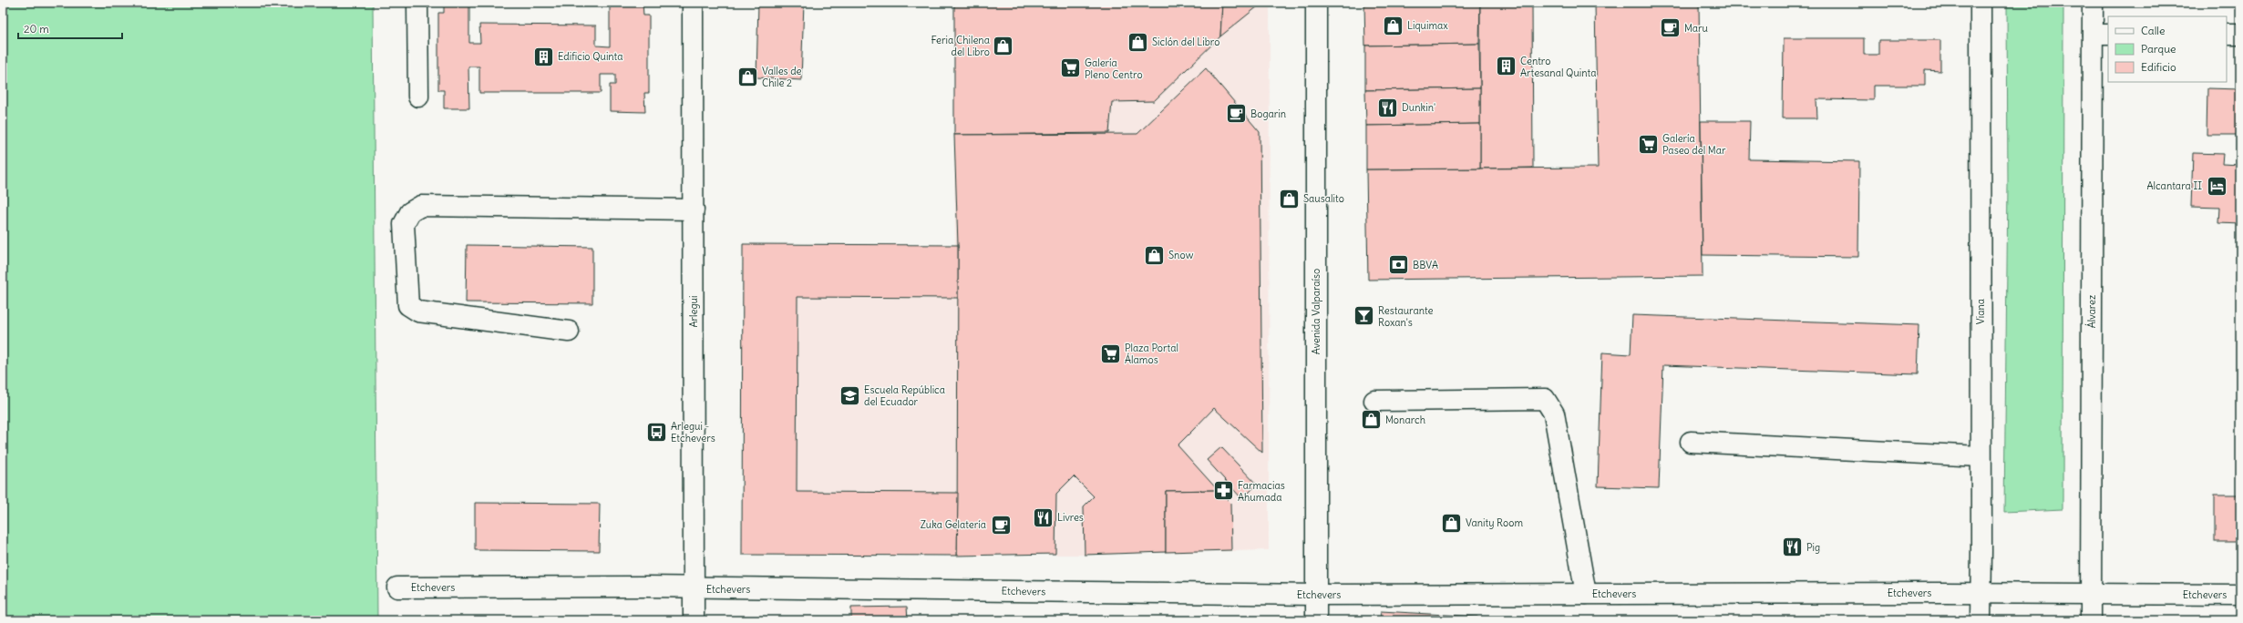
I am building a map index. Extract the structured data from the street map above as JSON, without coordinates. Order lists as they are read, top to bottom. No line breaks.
{"streets":{"street":["Arlegui","Avenida Valparaíso","Viana","Álvarez","Etchevers"]},"crossings":[["Arlegui","Etchevers"],["Avenida Valparaíso","Etchevers"],["Viana","Etchevers"],["Álvarez","Etchevers"]],"places":{"shop":["Liquimax","Siclón del Libro","Feria Chilena del Libro","Valles de Chile 2","Sausalito","Snow","Monarch","Vanity Room"],"cafe":["Maru","Bogarin","Zuka Gelatería"],"building":["Edificio Quinta","Centro Artesanal Quinta"],"supermarket":["Galería Pleno Centro","Galería Paseo del Mar","Plaza Portal Álamos"],"restaurant":["Dunkin'","Livres","Pig"],"hotel":["Alcantara II"],"bank":["BBVA"],"bar":["Restaurante Roxan's"],"school or university":["Escuela República del Ecuador"],"bus stop":["Arlegui - Etchevers"],"pharmacy":["Farmacias Ahumada"]},"legend":["Calle","Parque","Edificio"],"scale_bar":"20 m"}
